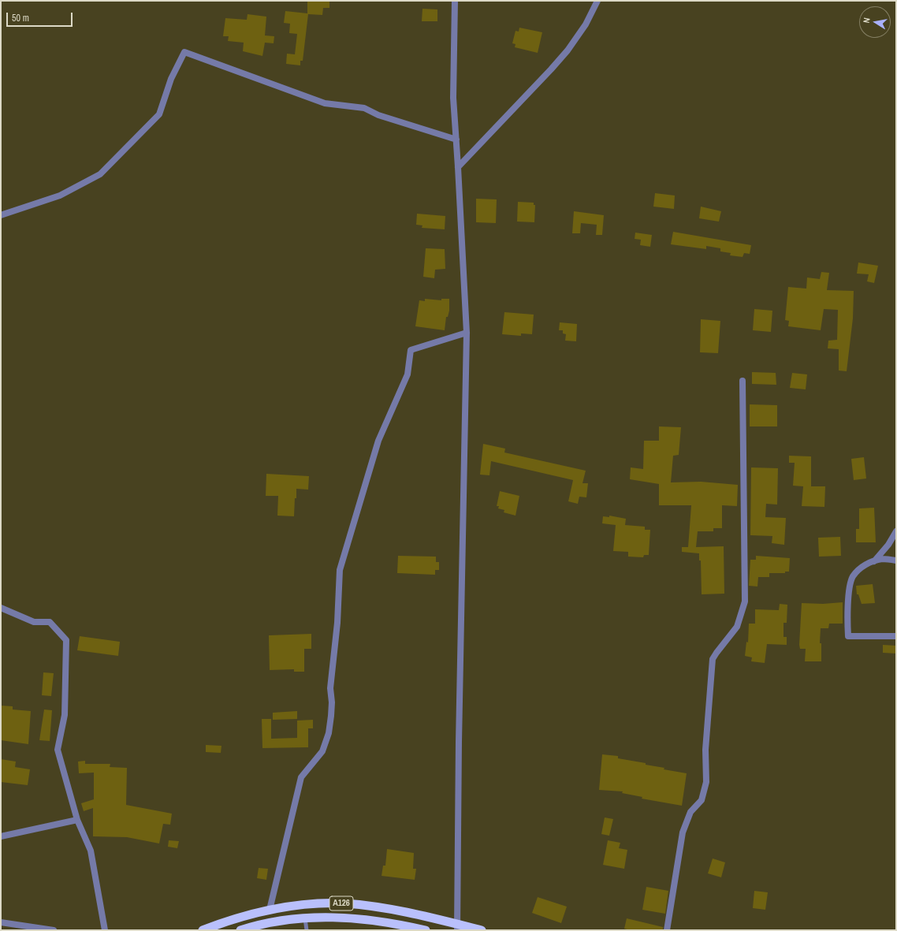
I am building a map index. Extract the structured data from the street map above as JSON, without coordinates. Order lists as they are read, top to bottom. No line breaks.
{"streets":{"highway":["A126"]},"scale_bar":"50 m","north":"left"}
